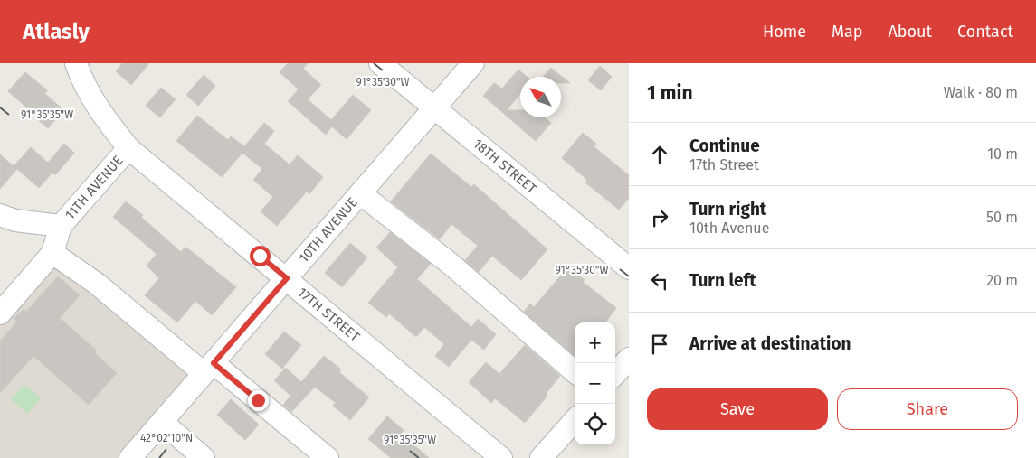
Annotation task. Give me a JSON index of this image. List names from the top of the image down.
{
  "streets": {
    "street": [
      "18TH STREET",
      "11TH AVENUE",
      "10TH AVENUE",
      "17TH STREET"
    ]
  },
  "crossings": [
    ["18TH STREET", "10TH AVENUE"],
    ["11TH AVENUE", "17TH STREET"],
    ["10TH AVENUE", "17TH STREET"]
  ],
  "north": "top left",
  "page": {
    "header": "Atlasly",
    "nav": [
      "Home",
      "Map",
      "About",
      "Contact"
    ],
    "heading": ["1 min", "Walk · 80 m"],
    "list": [
      ["Continue", "17th Street", "10 m"],
      ["Turn right", "10th Avenue", "50 m"],
      ["Turn left", "20 m"],
      "Arrive at destination"
    ],
    "map_buttons": ["+", "−"],
    "buttons": ["Save", "Share"]
  },
  "coordinates": ["91°35'30\"W", "91°35'35\"W", "42°02'10\"N"]
}
